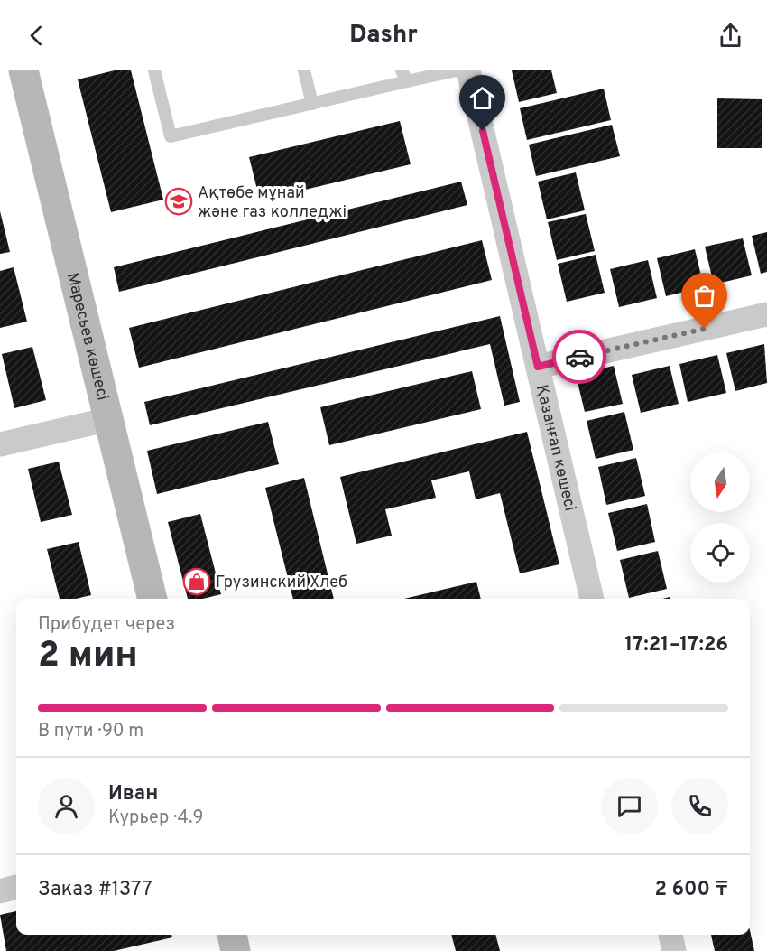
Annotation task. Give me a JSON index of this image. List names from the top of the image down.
{
  "streets": {
    "main road": ["Маресьев көшесі"],
    "street": ["Қазанғап көшесі"]
  },
  "places": {
    "school or university": ["Ақтөбе мұнай және газ колледжі"],
    "shop": ["Грузинский Хлеб"]
  },
  "north": "bottom",
  "page": {
    "header": "Dashr",
    "heading": ["2 мин", "Прибудет через", "17:21–17:26"],
    "panel": [
      "Иван",
      "Курьер · 4.9",
      "Заказ #1377",
      "2 600 ₸"
    ],
    "bar": "В пути · 90 m"
  }
}
